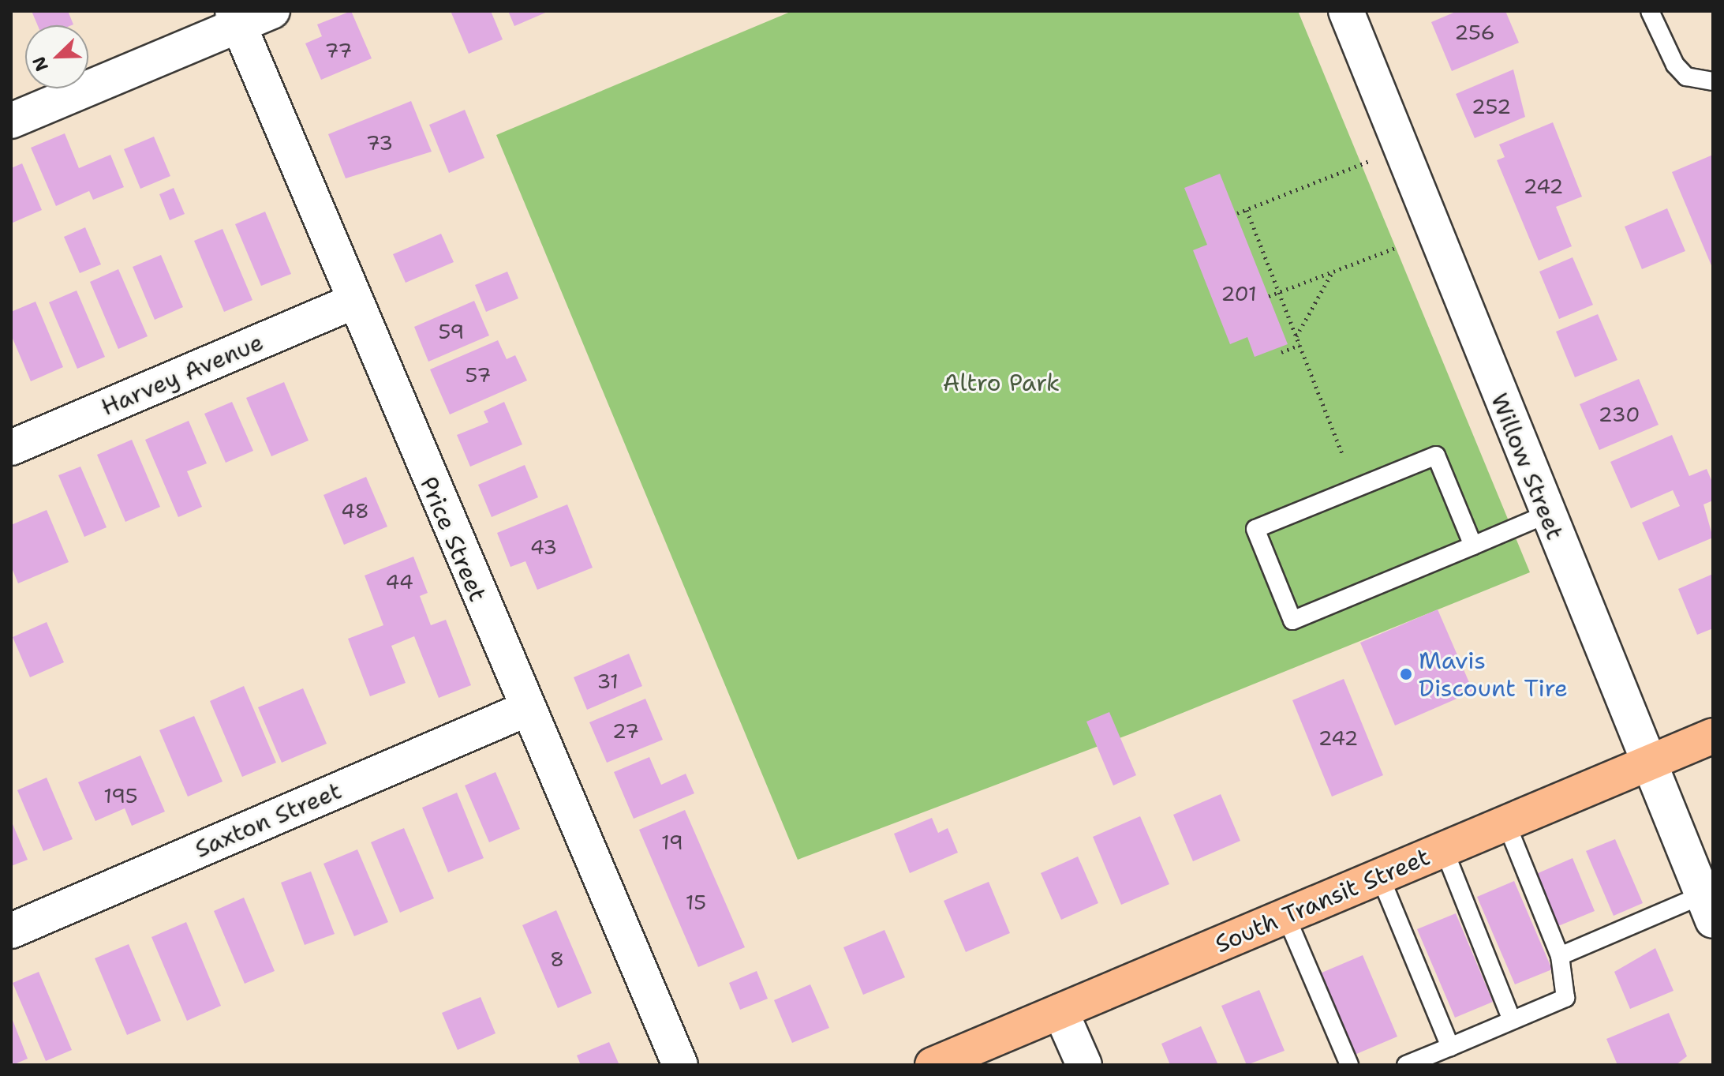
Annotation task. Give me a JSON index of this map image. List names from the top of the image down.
{
  "streets": {
    "highway": ["South Transit Street"],
    "street": [
      "Harvey Avenue",
      "Willow Street",
      "Price Street",
      "Saxton Street"
    ]
  },
  "crossings": [
    ["Harvey Avenue", "Price Street"],
    ["Willow Street", "South Transit Street"],
    ["Price Street", "Saxton Street"]
  ],
  "parks": ["Altro Park"],
  "places": ["Mavis Discount Tire"],
  "house_numbers": [
    "256",
    "77",
    "252",
    "73",
    "242",
    "201",
    "59",
    "57",
    "230",
    "48",
    "43",
    "44",
    "31",
    "27",
    "242",
    "195",
    "19",
    "15",
    "8"
  ],
  "north": "bottom left"
}
